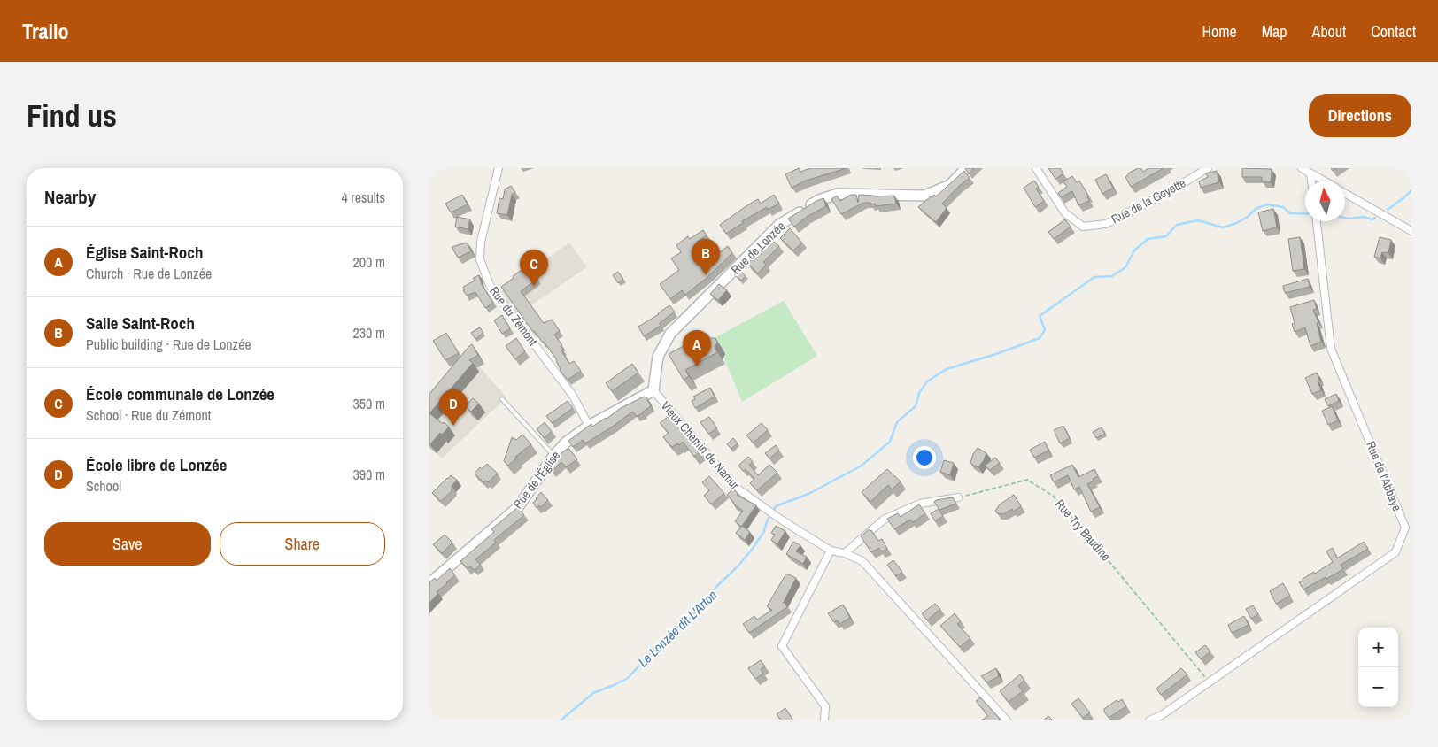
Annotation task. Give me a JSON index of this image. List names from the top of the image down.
{
  "streets": {
    "street": [
      "Rue de la Goyette",
      "Rue de Lonzée",
      "Rue du Zémont",
      "Vieux Chemin de Namur",
      "Rue de l'Abbaye",
      "Rue de l'Église"
    ],
    "path": ["Rue Try Baudine"]
  },
  "crossings": [
    ["Rue de Lonzée", "Vieux Chemin de Namur"],
    ["Rue de Lonzée", "Rue de l'Église"],
    ["Rue du Zémont", "Rue de l'Église"],
    ["Vieux Chemin de Namur", "Rue de l'Église"],
    ["Rue de l'Abbaye", "Rue Try Baudine"]
  ],
  "water": ["Le Lonzée dit L'Arton"],
  "north": "top",
  "page": {
    "header": "Trailo",
    "nav": [
      "Home",
      "Map",
      "About",
      "Contact"
    ],
    "buttons": [
      "Directions",
      ["Save", "Share"]
    ],
    "title": "Find us",
    "heading": ["Nearby", "4 results"],
    "list": [
      {
        "mark": "A",
        "name": "Église Saint-Roch",
        "note": "Church · Rue de Lonzée",
        "value": "200 m"
      },
      {
        "mark": "B",
        "name": "Salle Saint-Roch",
        "note": "Public building · Rue de Lonzée",
        "value": "230 m"
      },
      {
        "mark": "C",
        "name": "École communale de Lonzée",
        "note": "School · Rue du Zémont",
        "value": "350 m"
      },
      {
        "mark": "D",
        "name": "École libre de Lonzée",
        "note": "School",
        "value": "390 m"
      }
    ],
    "pins": [
      "B",
      "C",
      "A",
      "D"
    ],
    "map_buttons": ["+", "−"]
  }
}
